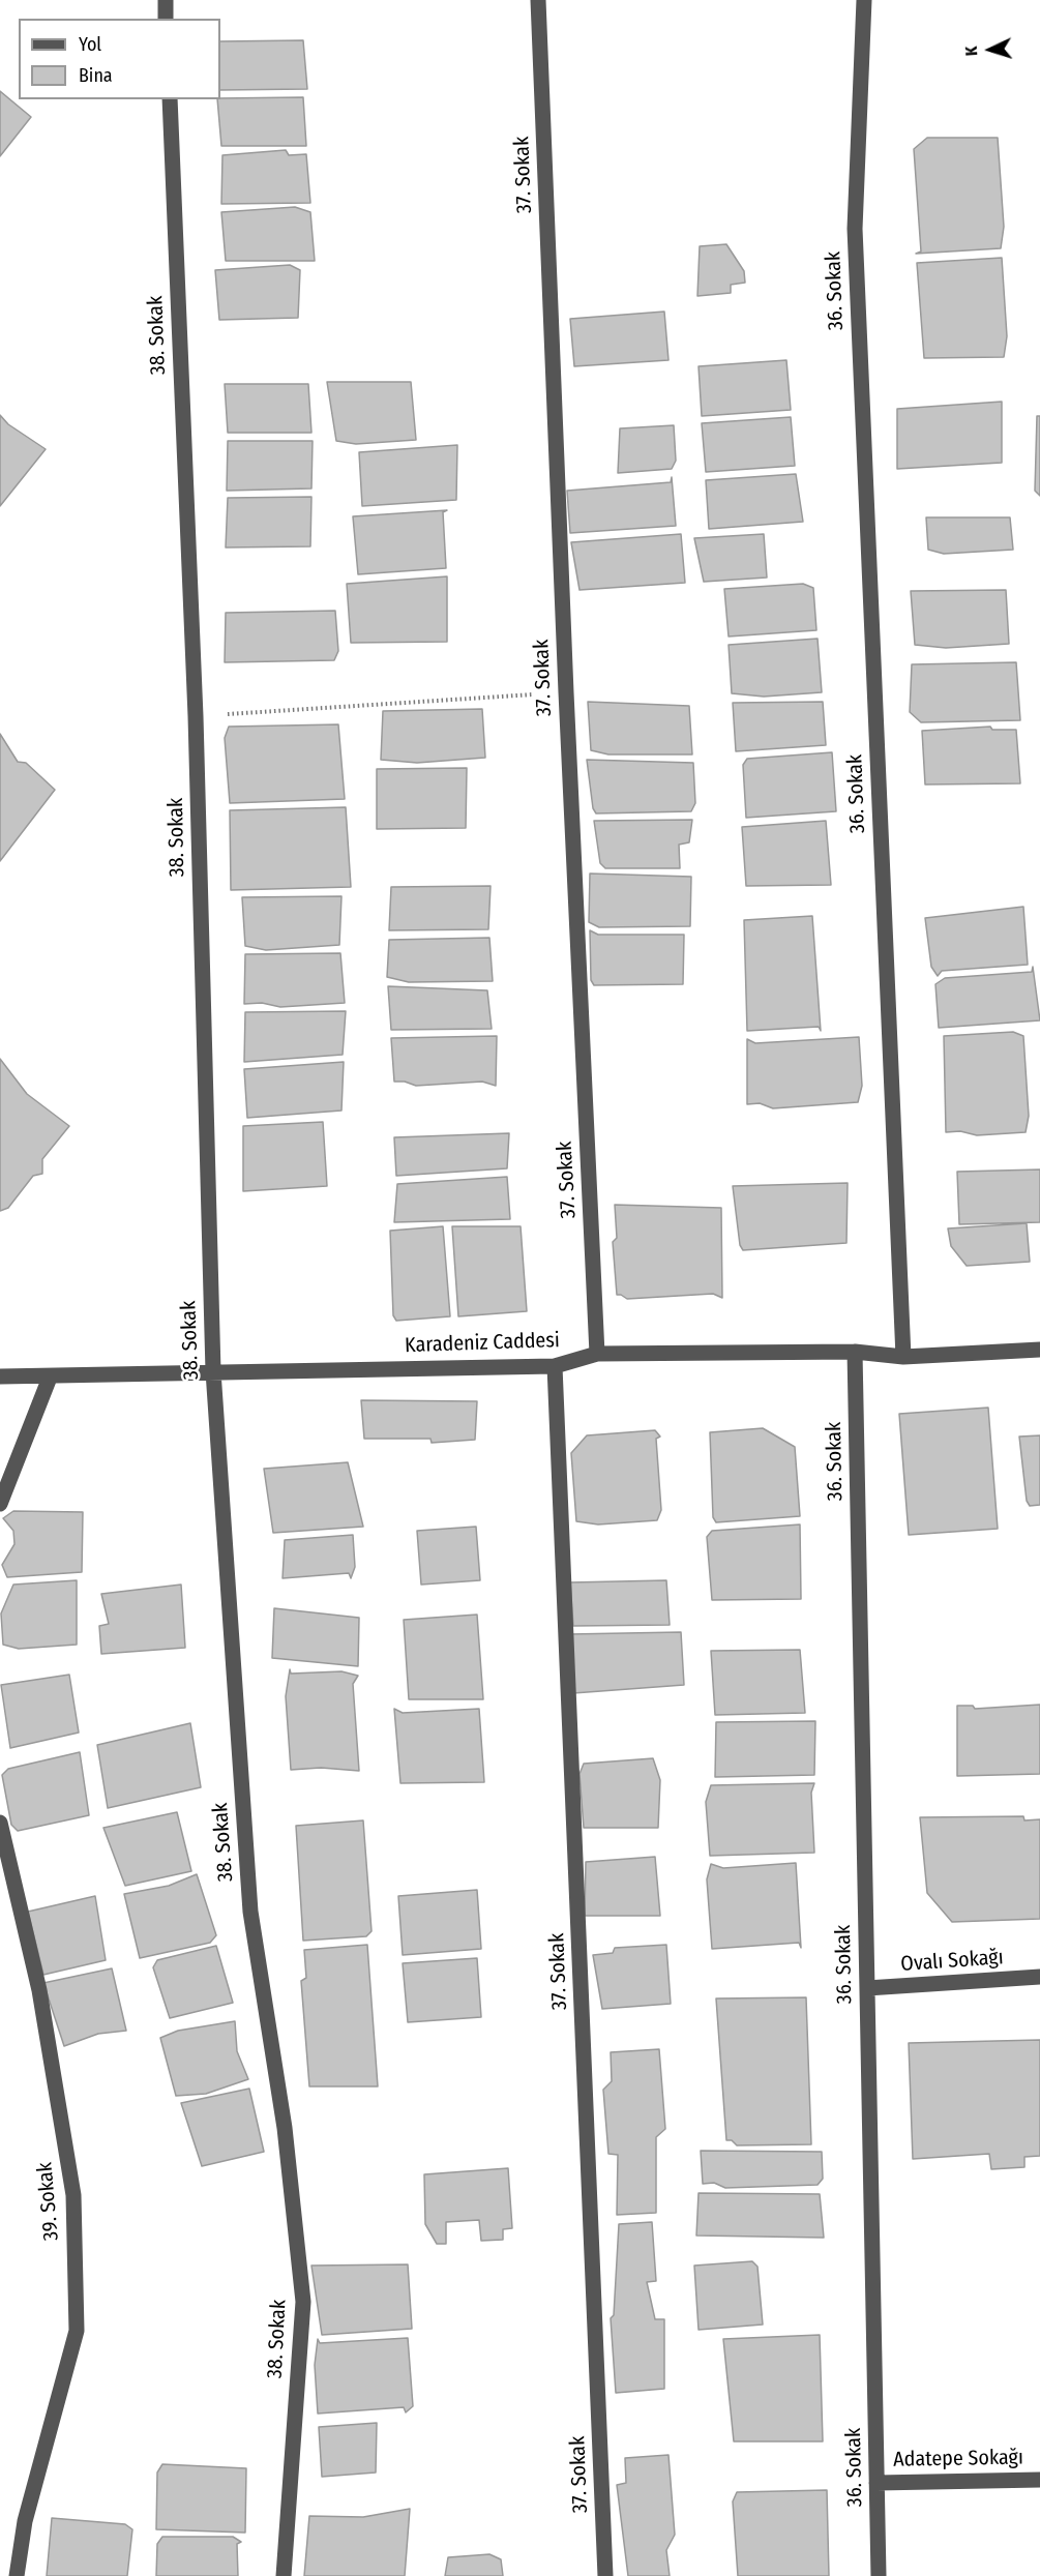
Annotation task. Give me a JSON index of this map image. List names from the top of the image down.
{
  "streets": {
    "street": [
      "37. Sokak",
      "36. Sokak",
      "38. Sokak",
      "Karadeniz Caddesi",
      "Ovalı Sokağı",
      "39. Sokak",
      "Adatepe Sokağı"
    ]
  },
  "crossings": [
    ["37. Sokak", "Karadeniz Caddesi"],
    ["36. Sokak", "Karadeniz Caddesi"],
    ["36. Sokak", "Ovalı Sokağı"],
    ["36. Sokak", "Adatepe Sokağı"],
    ["38. Sokak", "Karadeniz Caddesi"]
  ],
  "legend": ["Yol", "Bina"],
  "north": "left"
}
